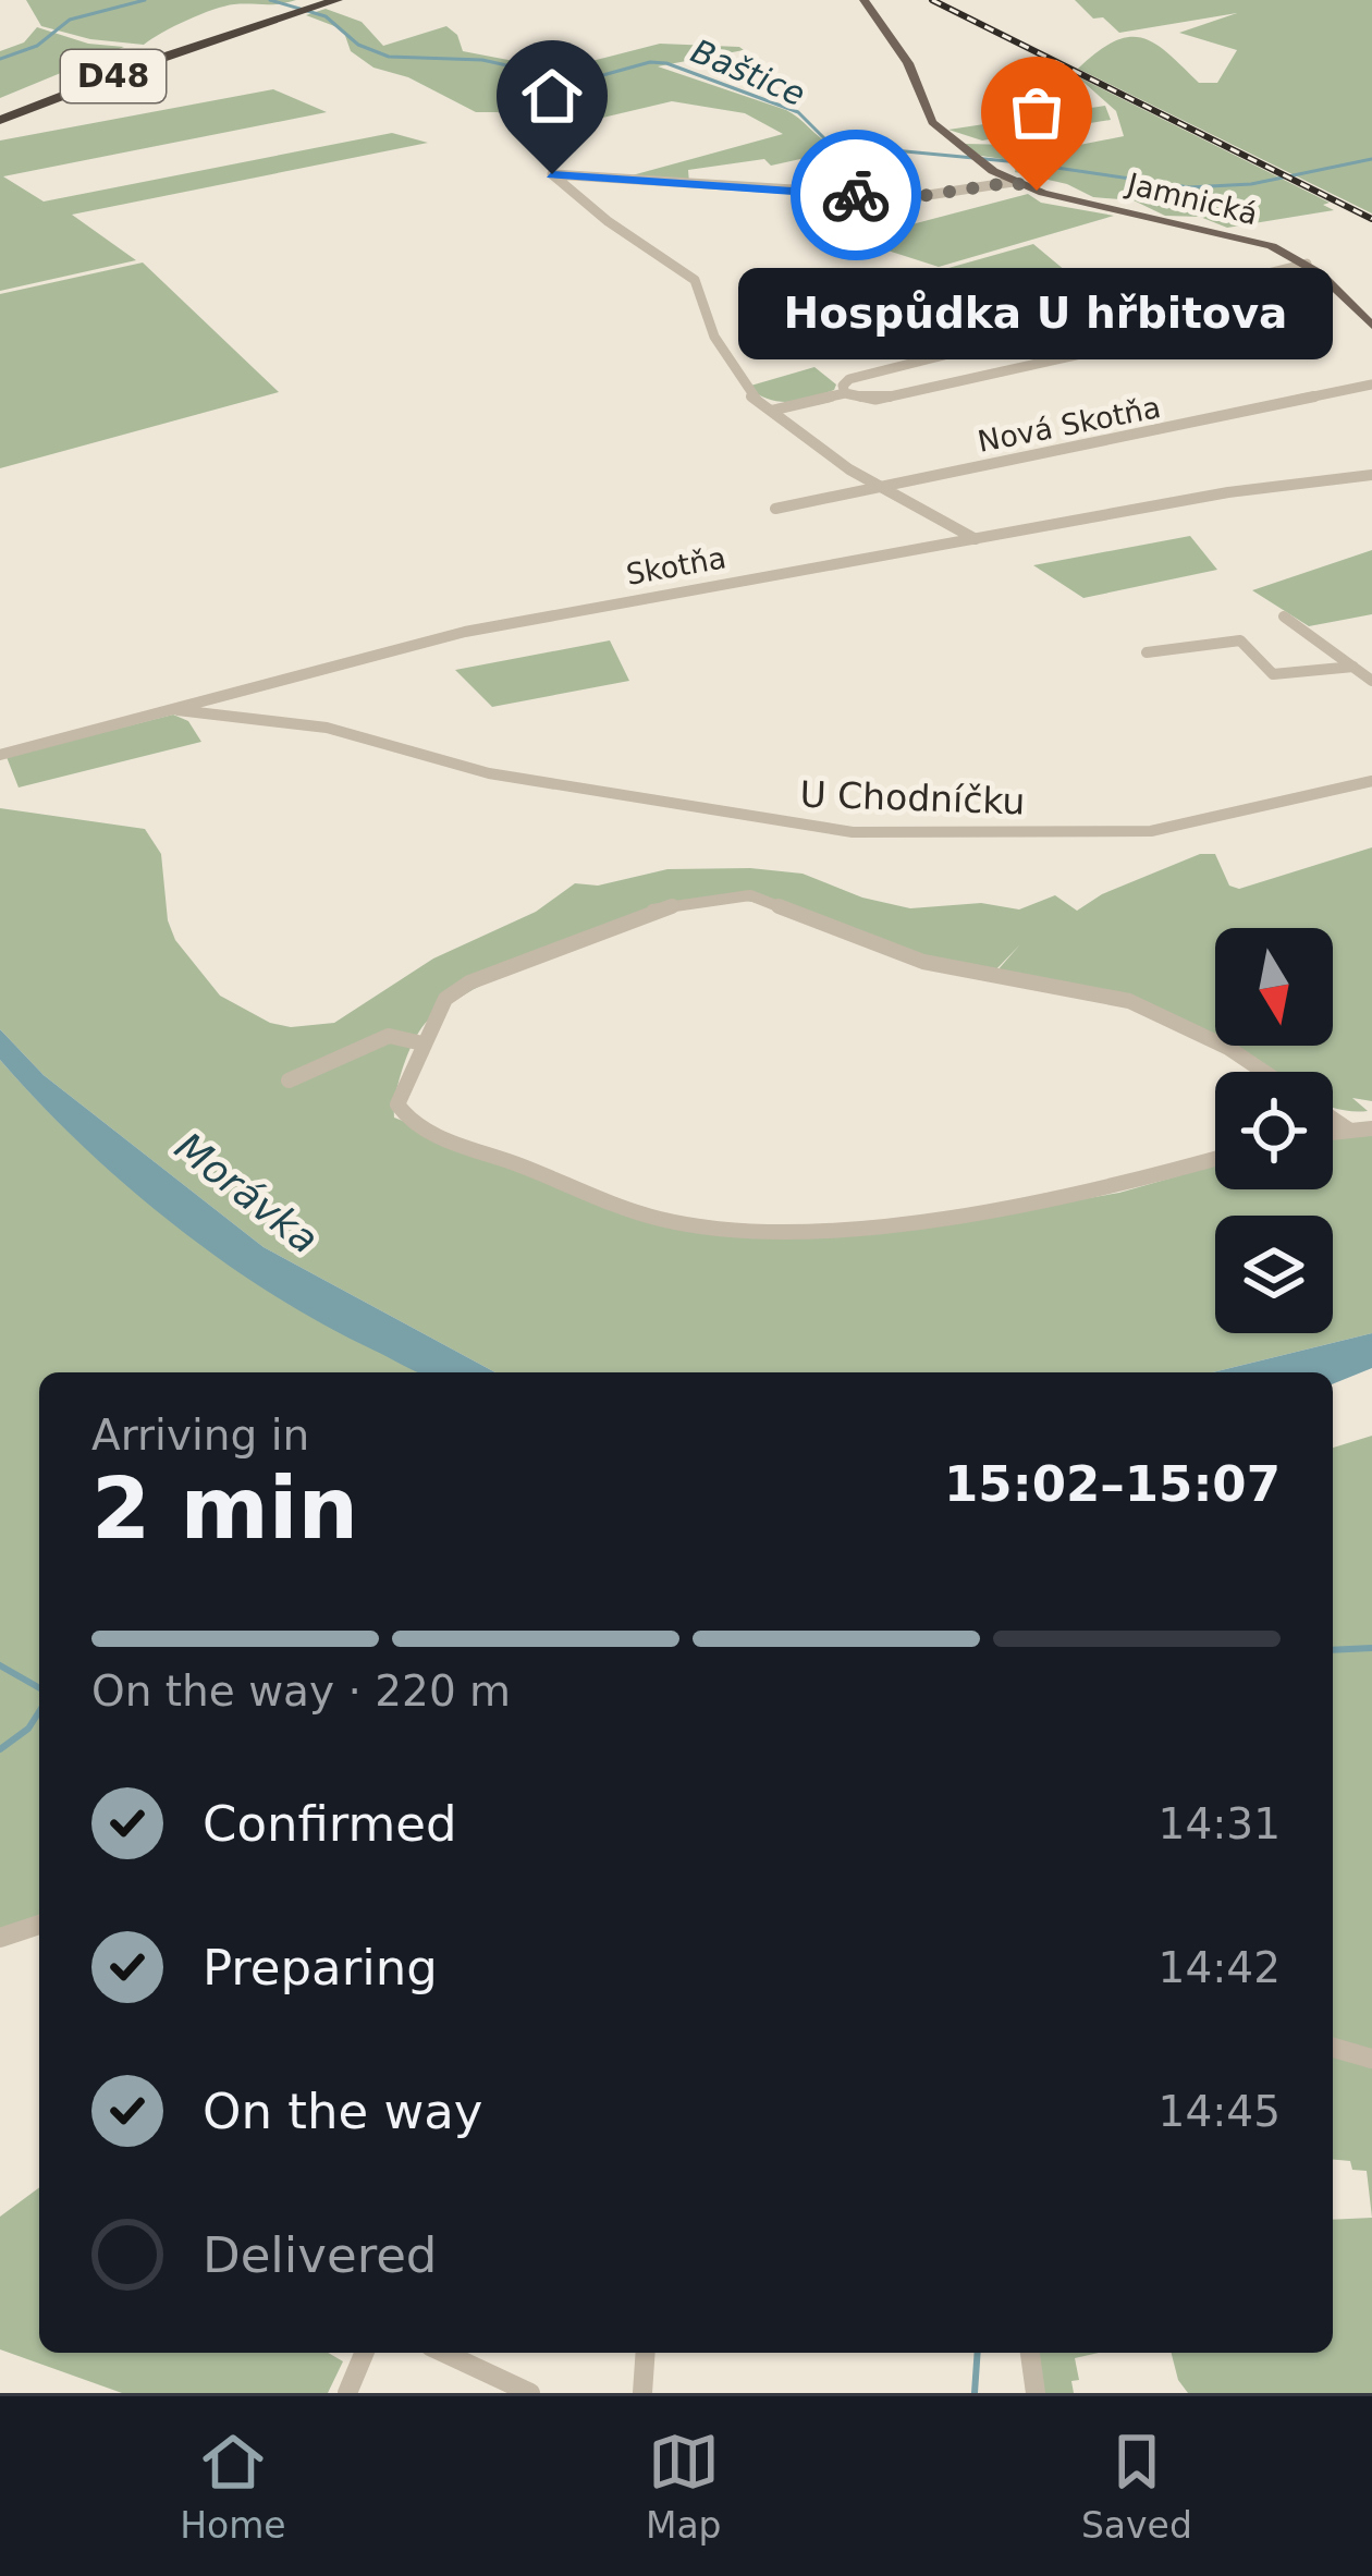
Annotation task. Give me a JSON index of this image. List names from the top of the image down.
{
  "streets": {
    "highway": ["D48"],
    "main road": ["Jamnická"],
    "street": ["Nová Skotňa", "Skotňa", "U Chodníčku"]
  },
  "crossings": [
    ["Skotňa", "U Chodníčku"]
  ],
  "water": ["Baštice", "Morávka"],
  "places": ["Hospůdka U hřbitova"],
  "north": "bottom",
  "page": {
    "bubble": "Hospůdka U hřbitova",
    "heading": ["2 min", "Arriving in", "15:02–15:07"],
    "bar": "On the way · 220 m",
    "list": [
      ["Confirmed", "14:31"],
      ["Preparing", "14:42"],
      ["On the way", "14:45"],
      "Delivered"
    ],
    "tabs": ["Home", "Map", "Saved"]
  }
}
